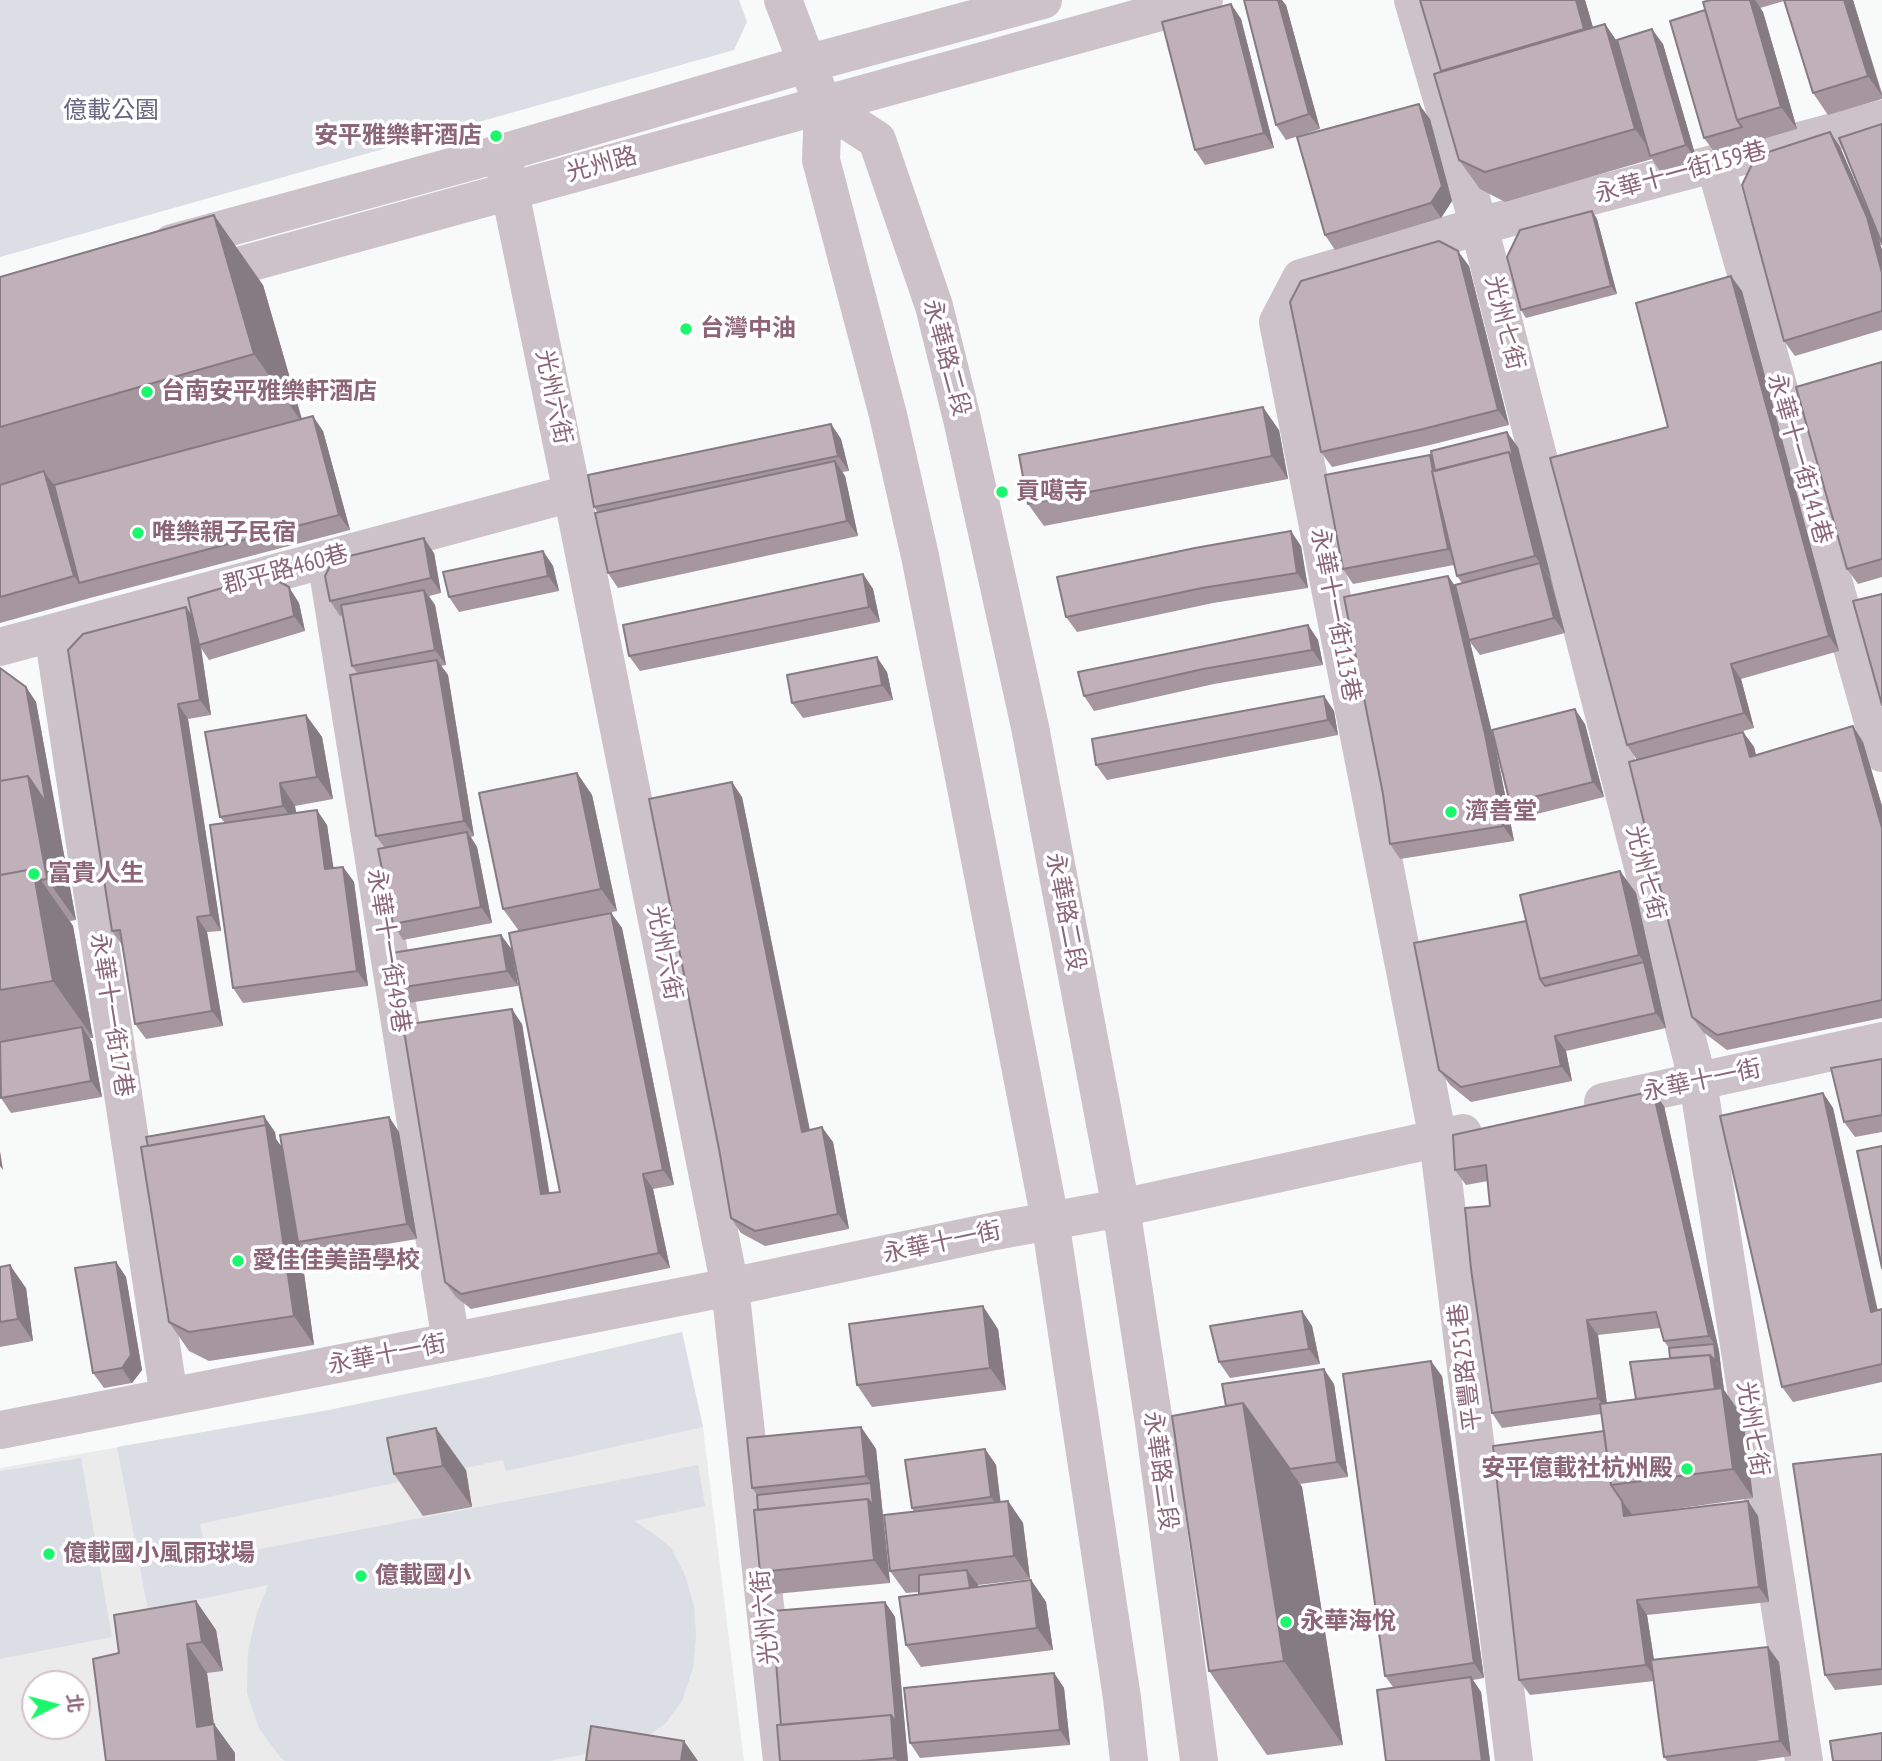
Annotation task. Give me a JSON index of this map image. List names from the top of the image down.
{
  "streets": {
    "street": [
      "光州路",
      "永華十一街159巷",
      "光州七街",
      "永華路二段",
      "光州六街",
      "永華十一街141巷",
      "郡平路460巷",
      "永華十一街113巷",
      "永華十一街49巷",
      "永華十一街17巷",
      "永華十一街",
      "平豐路251巷"
    ]
  },
  "crossings": [
    ["光州路", "永華路二段"],
    ["光州路", "光州六街"],
    ["永華十一街159巷", "光州七街"],
    ["永華十一街159巷", "永華十一街141巷"],
    ["永華十一街159巷", "永華十一街113巷"],
    ["光州七街", "永華十一街113巷"],
    ["光州七街", "永華十一街"],
    ["永華路二段", "永華十一街"],
    ["光州六街", "郡平路460巷"],
    ["光州六街", "永華十一街"],
    ["郡平路460巷", "永華十一街49巷"],
    ["郡平路460巷", "永華十一街17巷"],
    ["永華十一街113巷", "永華十一街"],
    ["永華十一街113巷", "平豐路251巷"],
    ["永華十一街49巷", "永華十一街"],
    ["永華十一街17巷", "永華十一街"],
    ["永華十一街", "平豐路251巷"]
  ],
  "parks": ["億載公園"],
  "places": [
    "安平雅樂軒酒店",
    "台灣中油",
    "台南安平雅樂軒酒店",
    "貢噶寺",
    "唯樂親子民宿",
    "濟善堂",
    "富貴人生",
    "愛佳佳美語學校",
    "安平億載社杭州殿",
    "億載國小風雨球場",
    "億載國小",
    "永華海悅"
  ],
  "north": "right"
}
